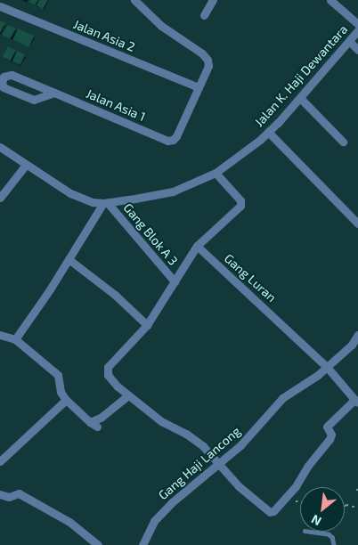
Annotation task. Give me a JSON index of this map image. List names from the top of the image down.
{
  "streets": {
    "street": [
      "Jalan Asia 2",
      "Jalan K. Haji Dewantara",
      "Jalan Asia 1",
      "Gang Blok A 3",
      "Gang Luran",
      "Gang Haji Lancong"
    ]
  },
  "crossings": [
    ["Jalan Asia 2", "Jalan Asia 1"],
    ["Jalan K. Haji Dewantara", "Gang Blok A 3"],
    ["Gang Luran", "Gang Haji Lancong"]
  ],
  "north": "bottom left"
}
